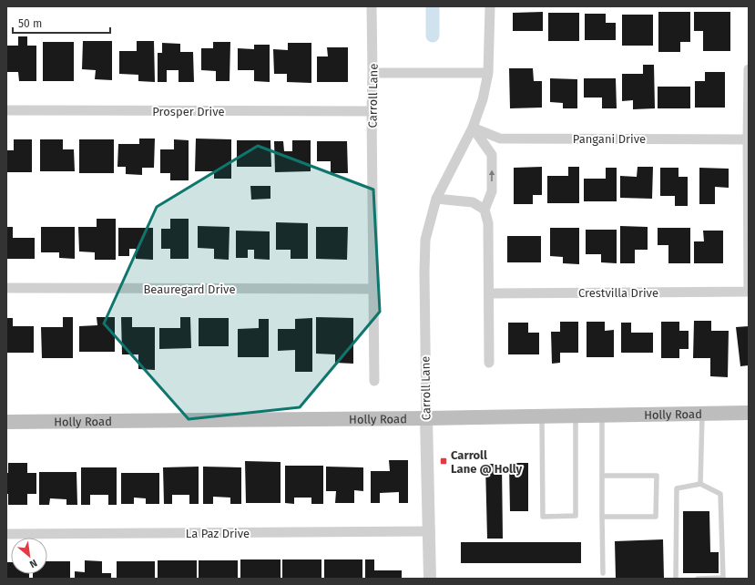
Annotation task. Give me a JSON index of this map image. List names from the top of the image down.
{
  "streets": {
    "main road": ["Holly Road"],
    "street": [
      "Carroll Lane",
      "Prosper Drive",
      "Pangani Drive",
      "Beauregard Drive",
      "Crestvilla Drive",
      "La Paz Drive"
    ]
  },
  "crossings": [
    ["Carroll Lane", "Prosper Drive"],
    ["Carroll Lane", "Pangani Drive"],
    ["Carroll Lane", "Beauregard Drive"],
    ["Carroll Lane", "Holly Road"],
    ["Carroll Lane", "La Paz Drive"]
  ],
  "places": {
    "transit": ["Carroll Lane @ Holly"]
  },
  "scale_bar": "50 m",
  "north": "bottom right"
}
